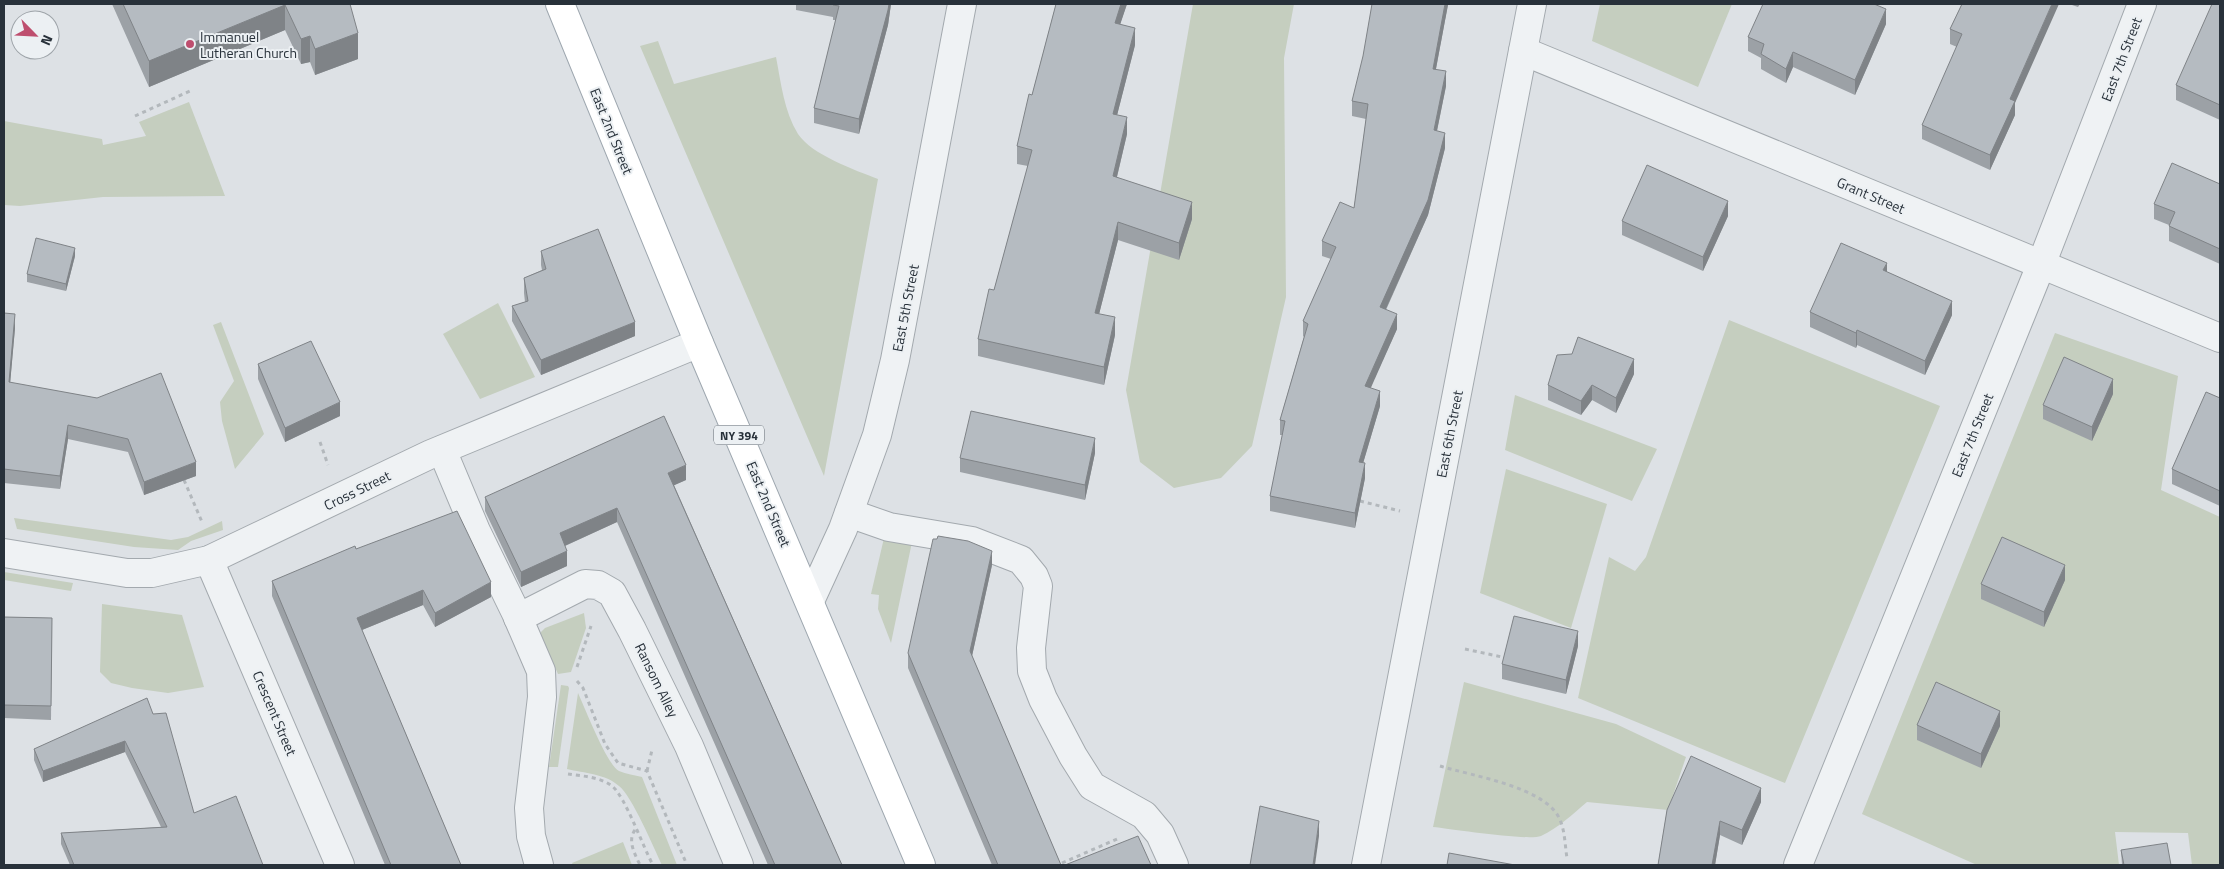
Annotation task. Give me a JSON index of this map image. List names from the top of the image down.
{
  "streets": {
    "main road": ["East 2nd Street", "NY 394"],
    "street": [
      "East 7th Street",
      "Grant Street",
      "East 5th Street",
      "East 6th Street",
      "Cross Street",
      "Ransom Alley",
      "Crescent Street"
    ]
  },
  "crossings": [
    ["East 7th Street", "Grant Street"],
    ["East 2nd Street", "East 5th Street"],
    ["East 2nd Street", "Cross Street"],
    ["Grant Street", "East 6th Street"],
    ["Cross Street", "Crescent Street"]
  ],
  "places": ["Immanuel Lutheran Church"],
  "north": "bottom right"
}
